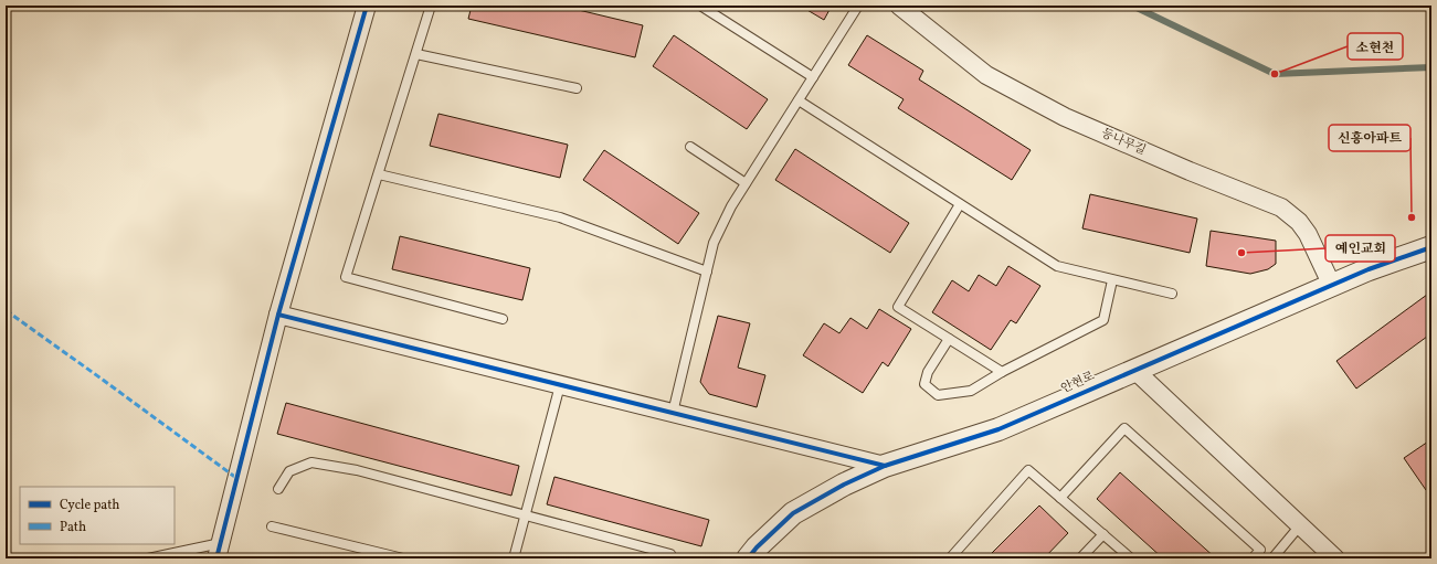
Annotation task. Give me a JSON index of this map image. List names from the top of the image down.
{
  "streets": {
    "street": ["등나무길", "안현로"]
  },
  "crossings": [
    ["등나무길", "안현로"]
  ],
  "places": ["소현천", "신흥아파트", "예인교회"],
  "legend": ["Cycle path", "Path"]
}
